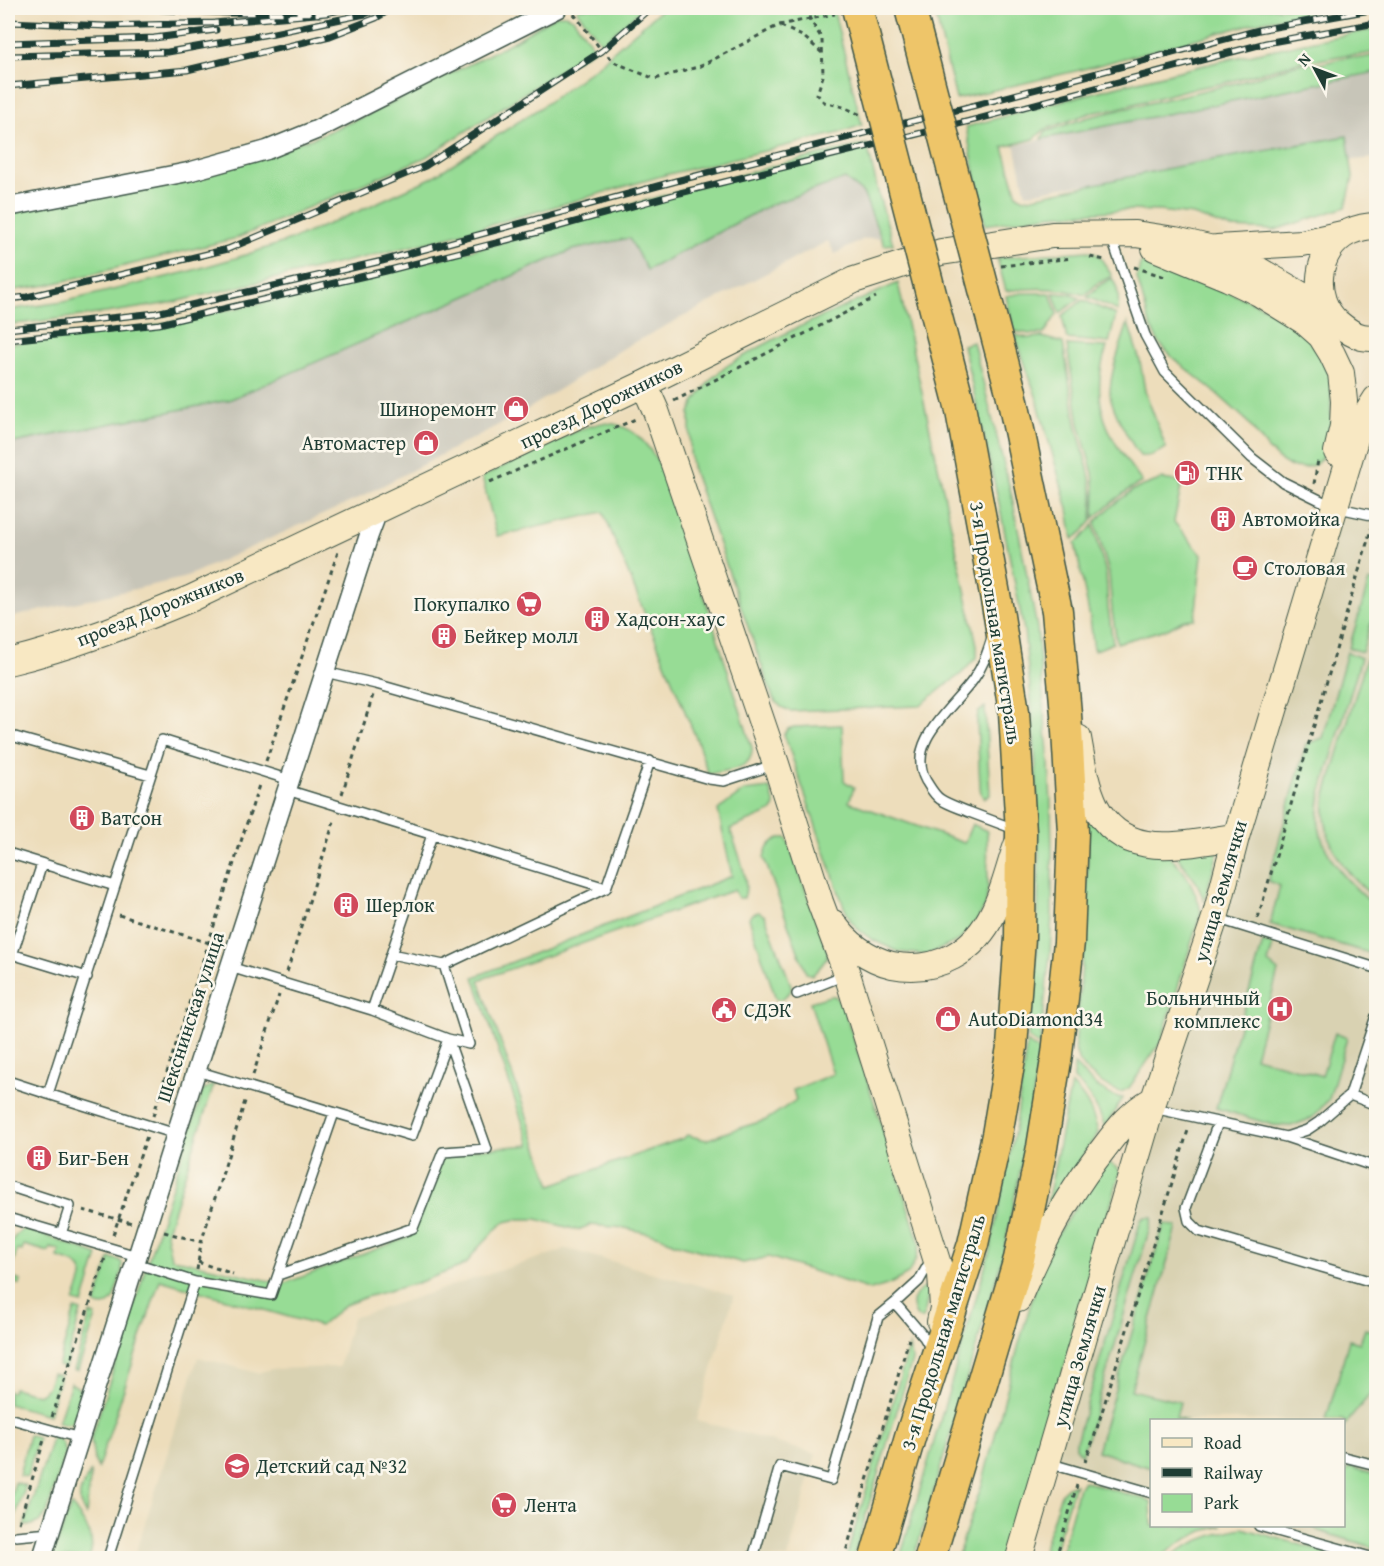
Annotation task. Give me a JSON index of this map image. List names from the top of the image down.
{
  "streets": {
    "highway": ["3-я Продольная магистраль"],
    "main road": ["проезд Дорожников", "улица Землячки"],
    "street": ["Шекснинская улица"]
  },
  "crossings": [
    ["проезд Дорожников", "Шекснинская улица"]
  ],
  "places": {
    "shop": ["Шиноремонт", "Автомастер", "AutoDiamond34"],
    "fuel station": ["ТНК"],
    "building": [
      "Автомойка",
      "Хадсон-хаус",
      "Бейкер молл",
      "Ватсон",
      "Шерлок",
      "Биг-Бен"
    ],
    "cafe": ["Столовая"],
    "supermarket": ["Покупалко", "Лента"],
    "hospital": ["Больничный комплекс"],
    "public building": ["СДЭК"],
    "school or university": ["Детский сад №32"]
  },
  "legend": ["Road", "Railway", "Park"],
  "north": "top left"
}
